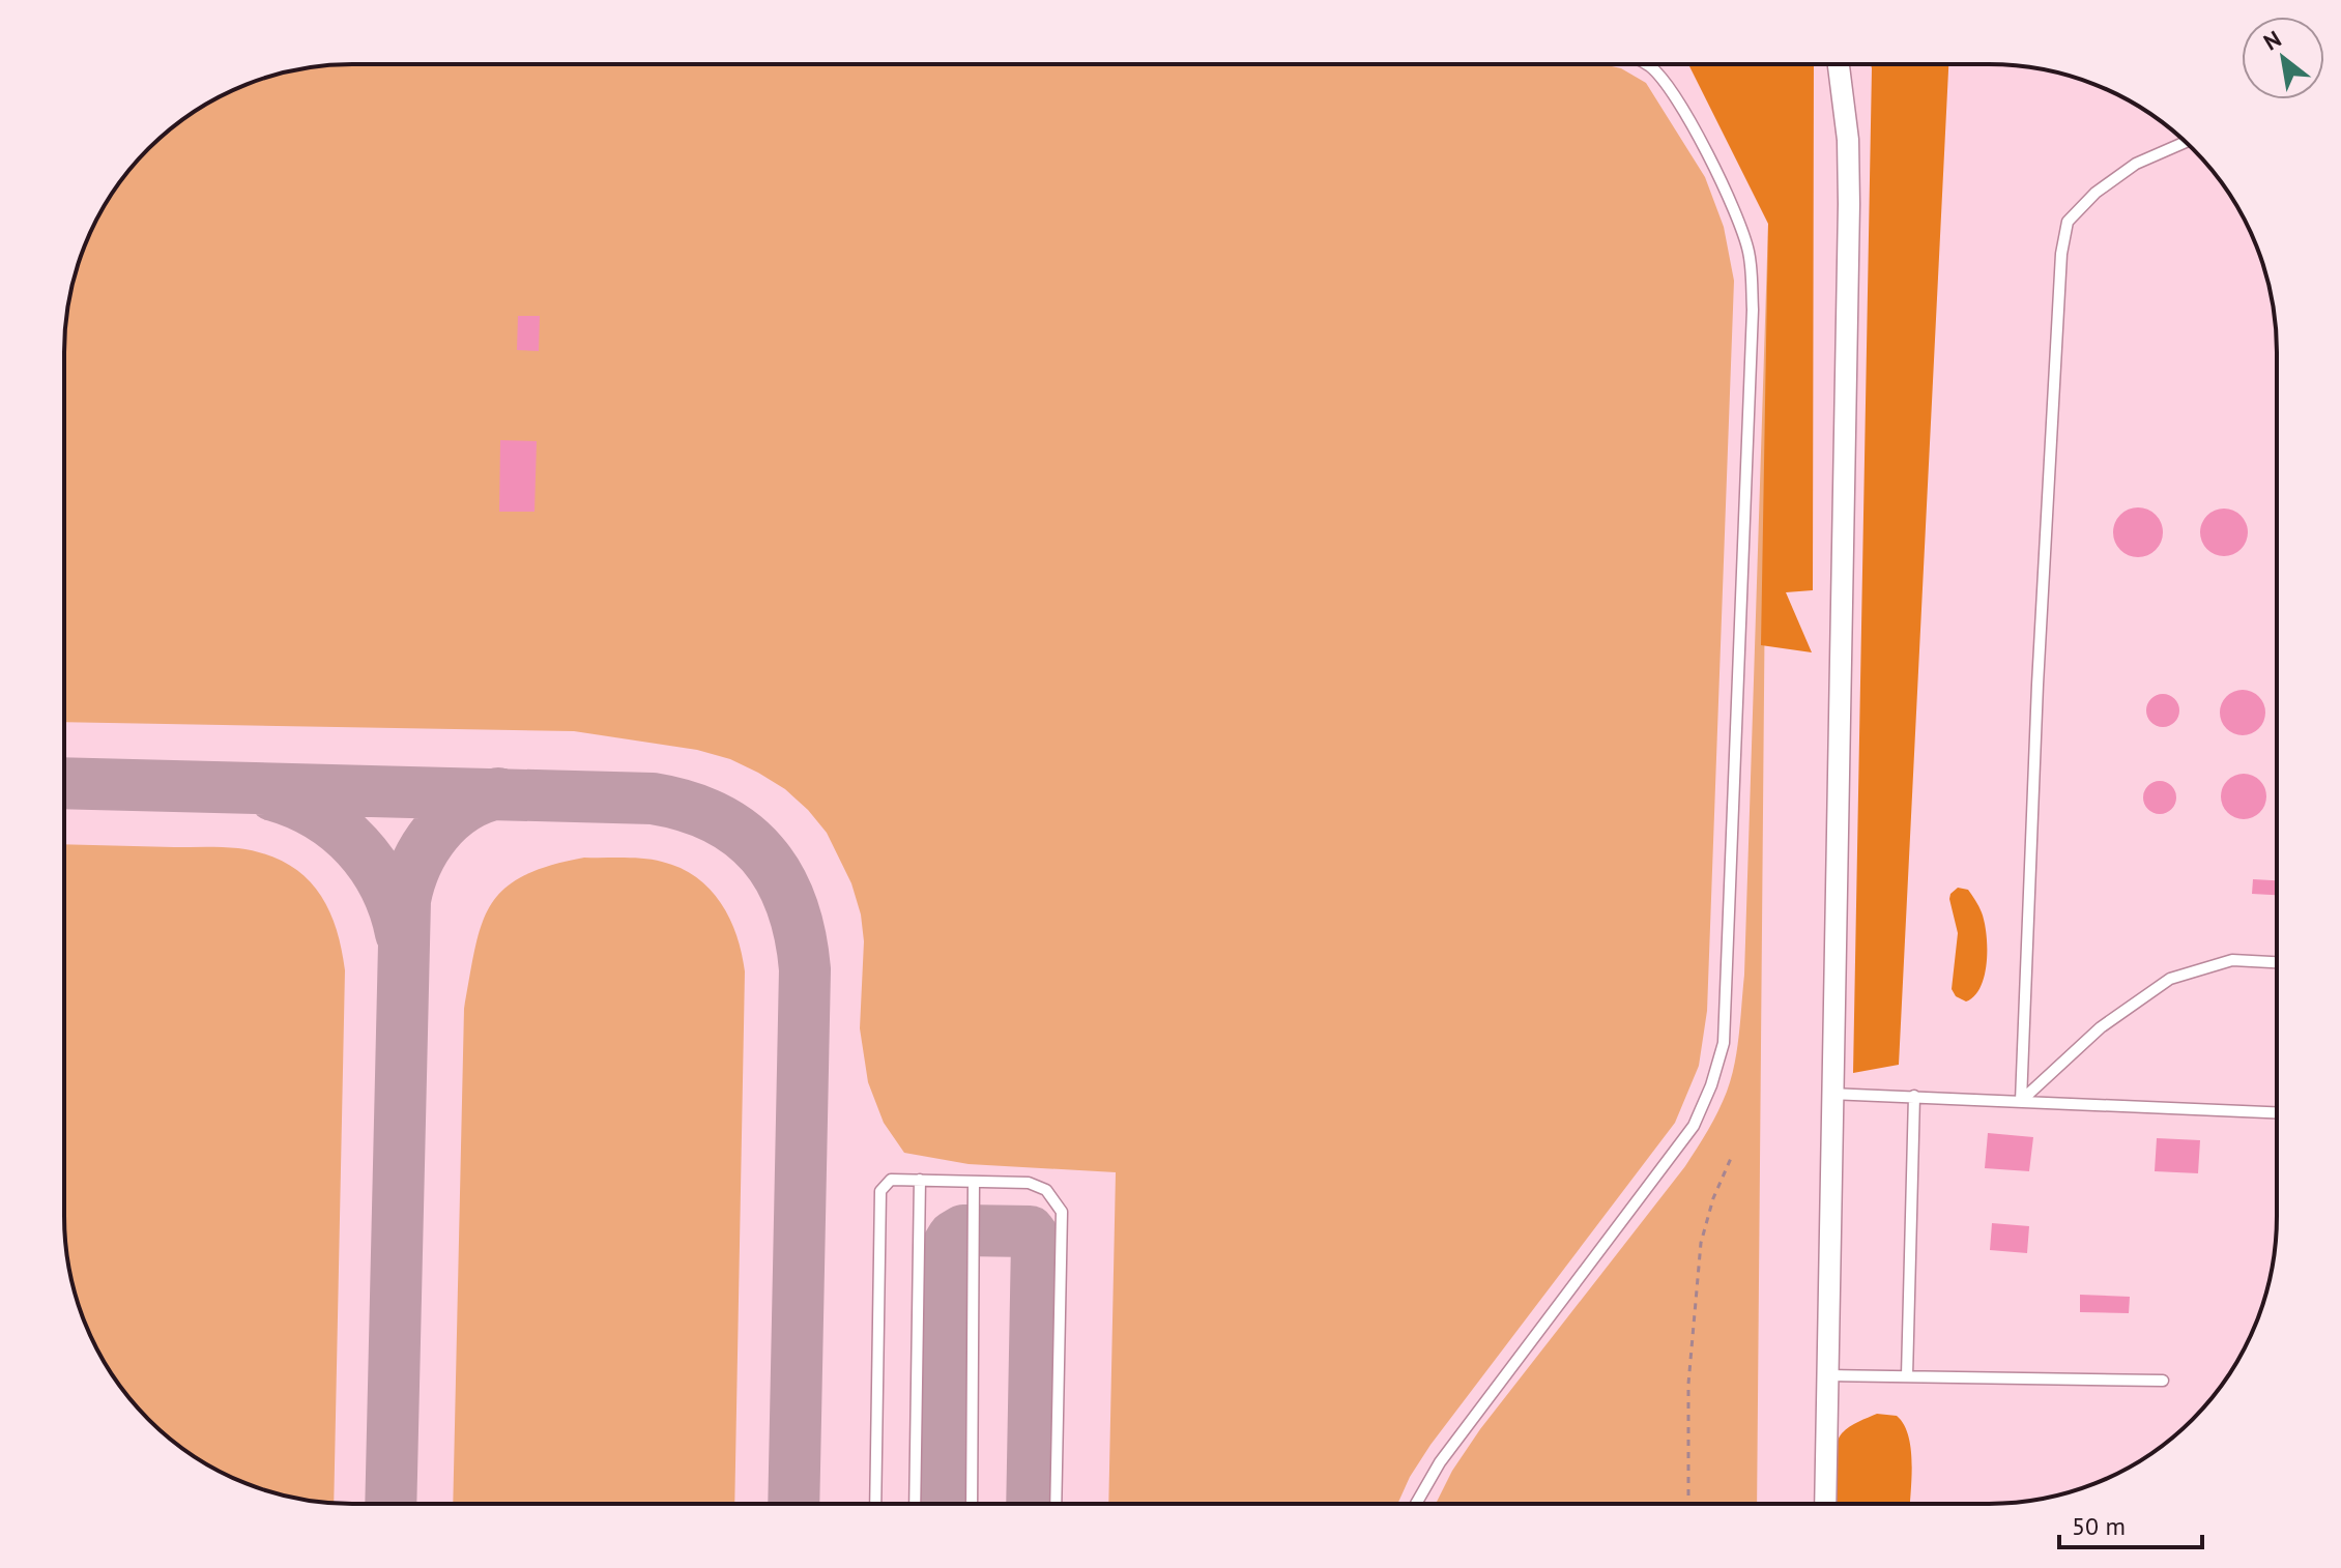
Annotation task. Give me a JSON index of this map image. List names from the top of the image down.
{
  "scale_bar": "50 m",
  "north": "top left"
}
